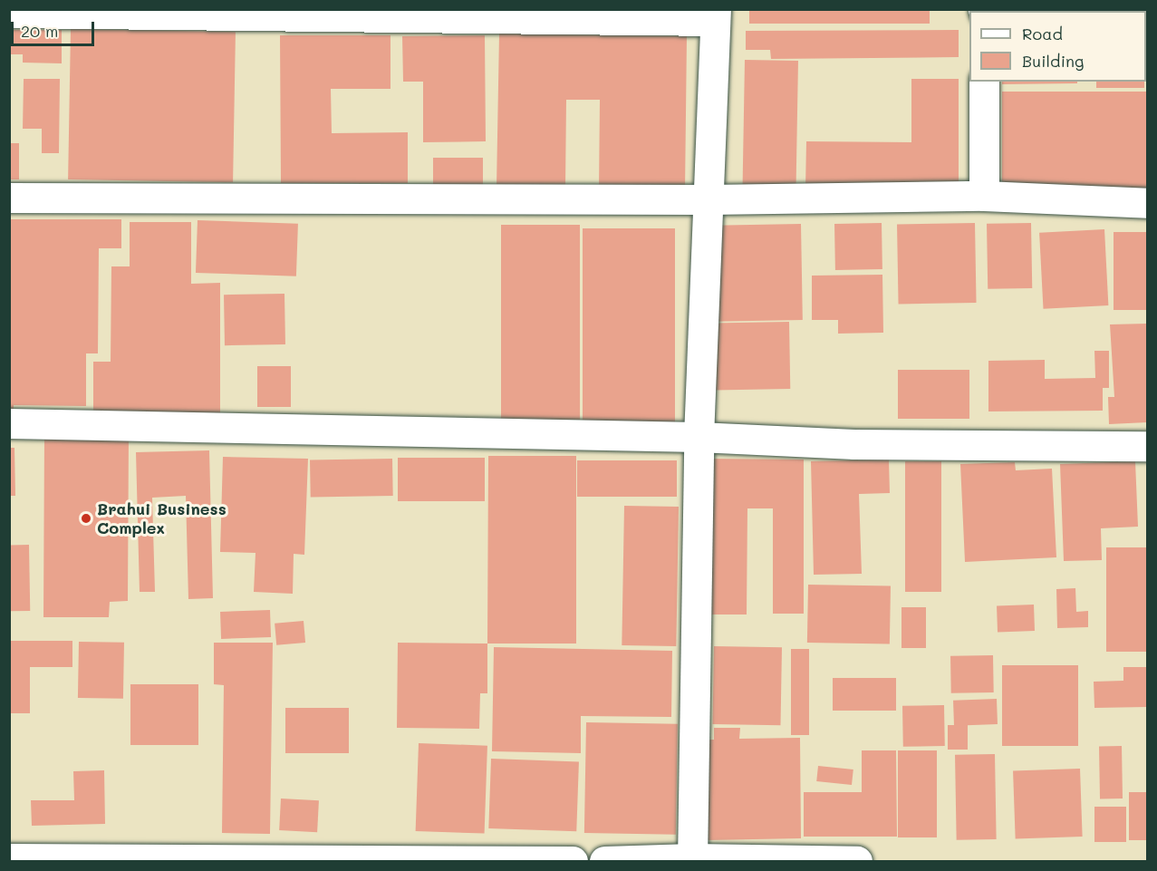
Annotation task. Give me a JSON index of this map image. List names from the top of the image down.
{
  "places": ["Brahui Business Complex"],
  "legend": ["Road", "Building"],
  "scale_bar": "20 m"
}
